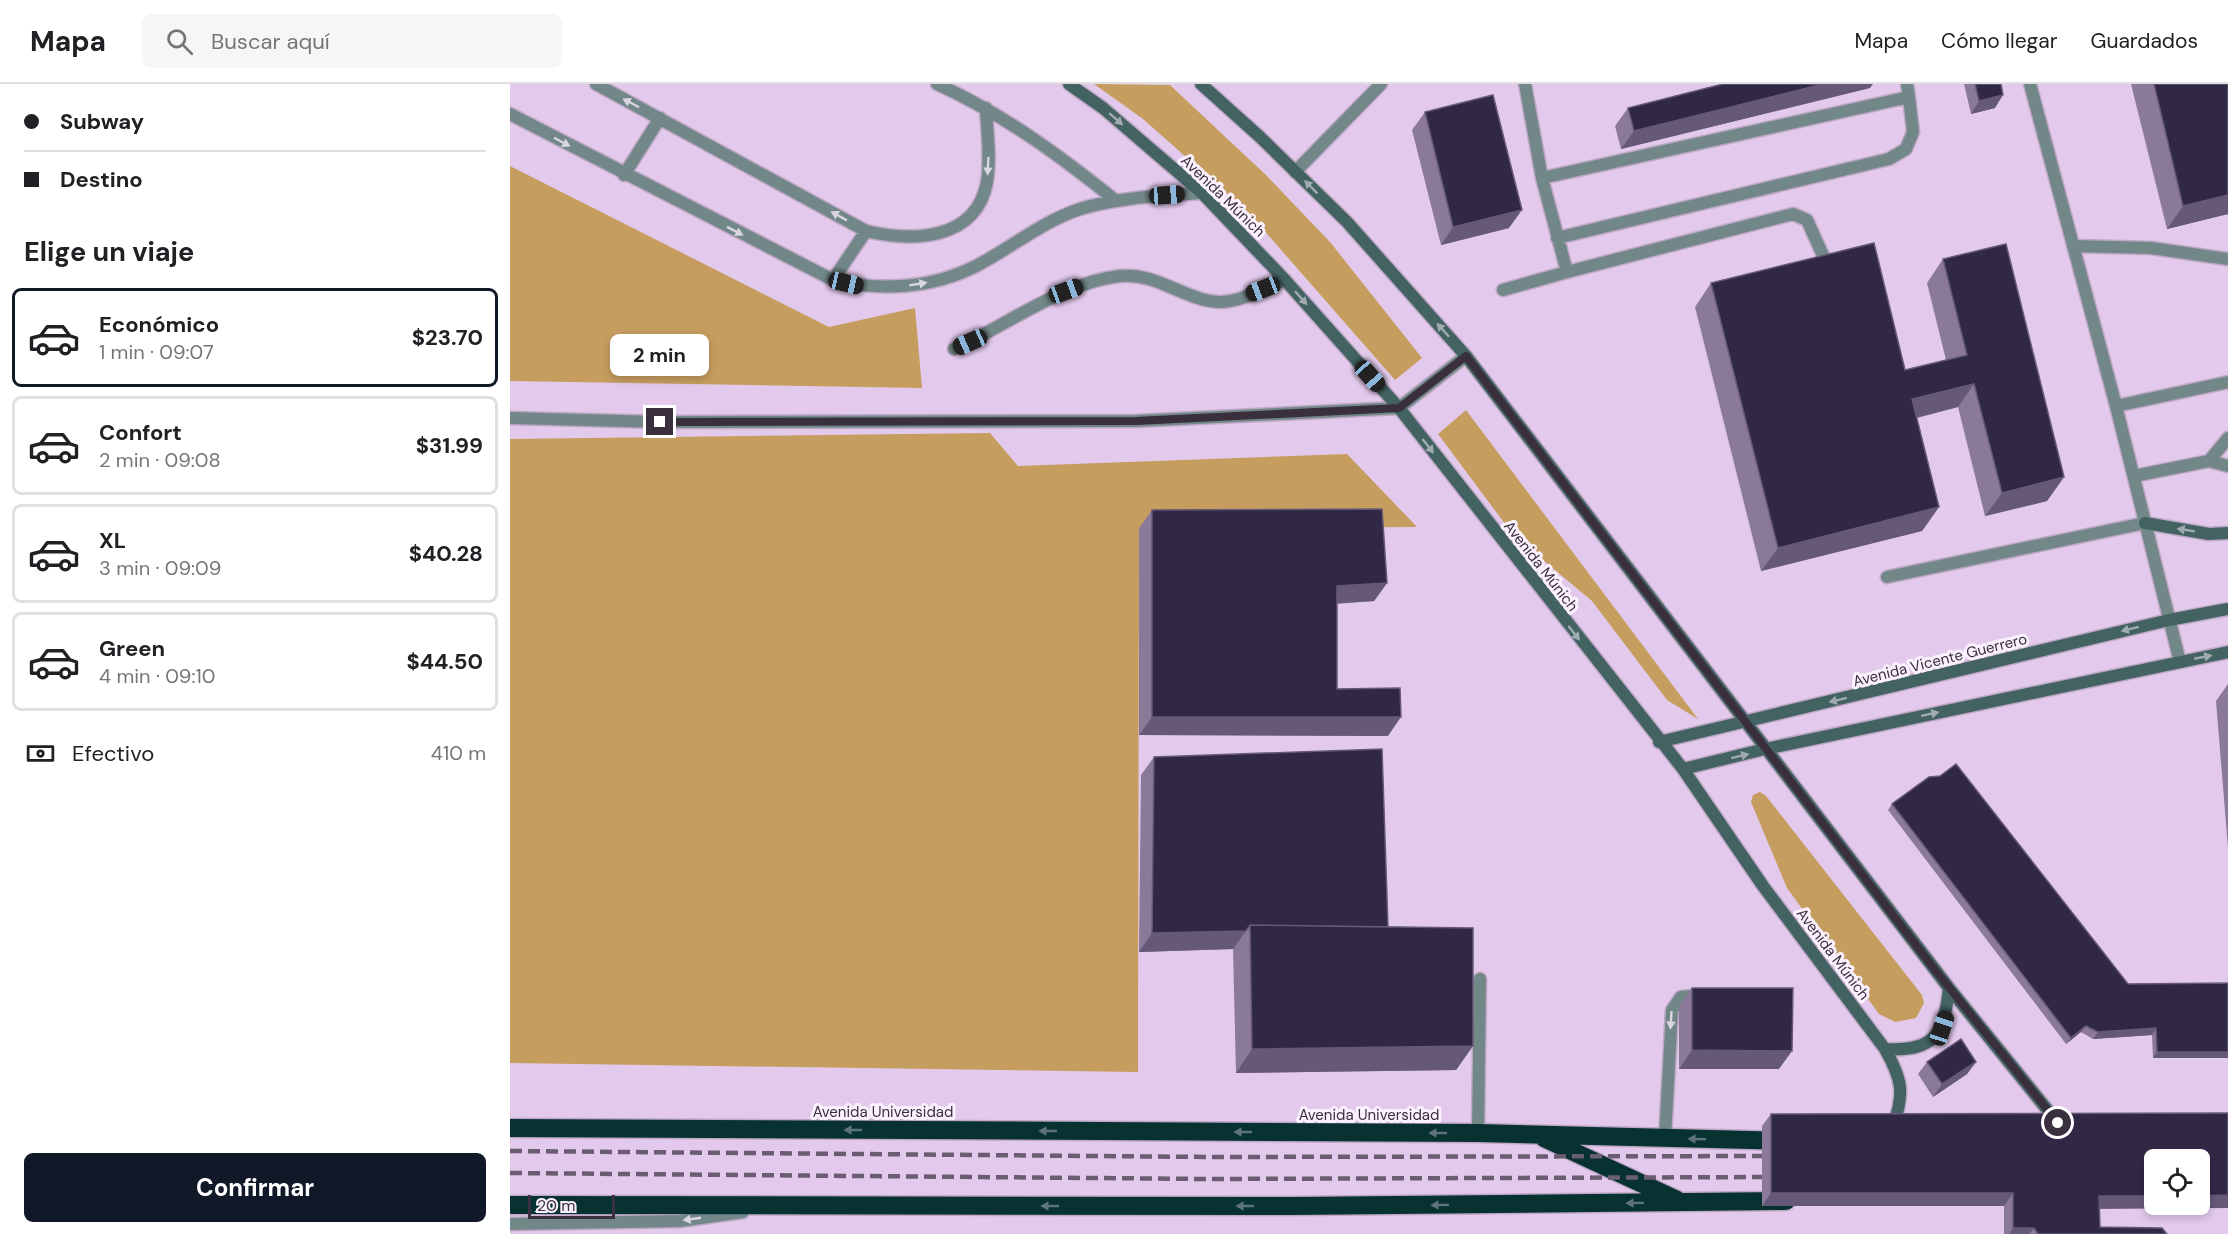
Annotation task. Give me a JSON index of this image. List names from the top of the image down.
{
  "streets": {
    "highway": ["Avenida Universidad"],
    "main road": ["Avenida Múnich", "Avenida Vicente Guerrero"]
  },
  "crossings": [
    ["Avenida Múnich", "Avenida Vicente Guerrero"]
  ],
  "scale_bar": "20 m",
  "page": {
    "header": "Mapa",
    "search": "Buscar aquí",
    "nav": ["Mapa", "Cómo llegar", "Guardados"],
    "banner": ["Subway", "Destino"],
    "heading": "Elige un viaje",
    "list": [
      {
        "name": "Económico",
        "note": "1 min · 09:07",
        "value": "$23.70"
      },
      {
        "name": "Confort",
        "note": "2 min · 09:08",
        "value": "$31.99"
      },
      {
        "name": "XL",
        "note": "3 min · 09:09",
        "value": "$40.28"
      },
      {
        "name": "Green",
        "note": "4 min · 09:10",
        "value": "$44.50"
      }
    ],
    "bubble": "2 min",
    "pay": ["Efectivo", "410 m"],
    "buttons": "Confirmar",
    "scale": "20 m"
  }
}
